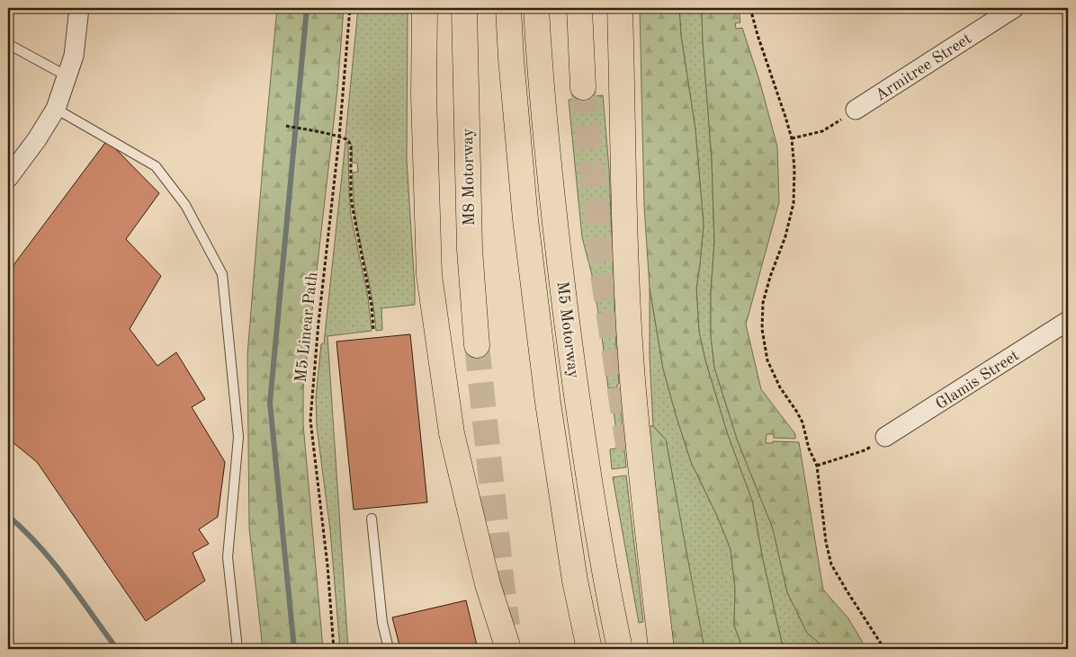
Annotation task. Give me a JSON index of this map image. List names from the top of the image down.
{
  "streets": {
    "highway": ["M8 Motorway", "M5 Motorway"],
    "street": ["Armitree Street", "Glamis Street"],
    "path": ["M5 Linear Path"]
  }
}
